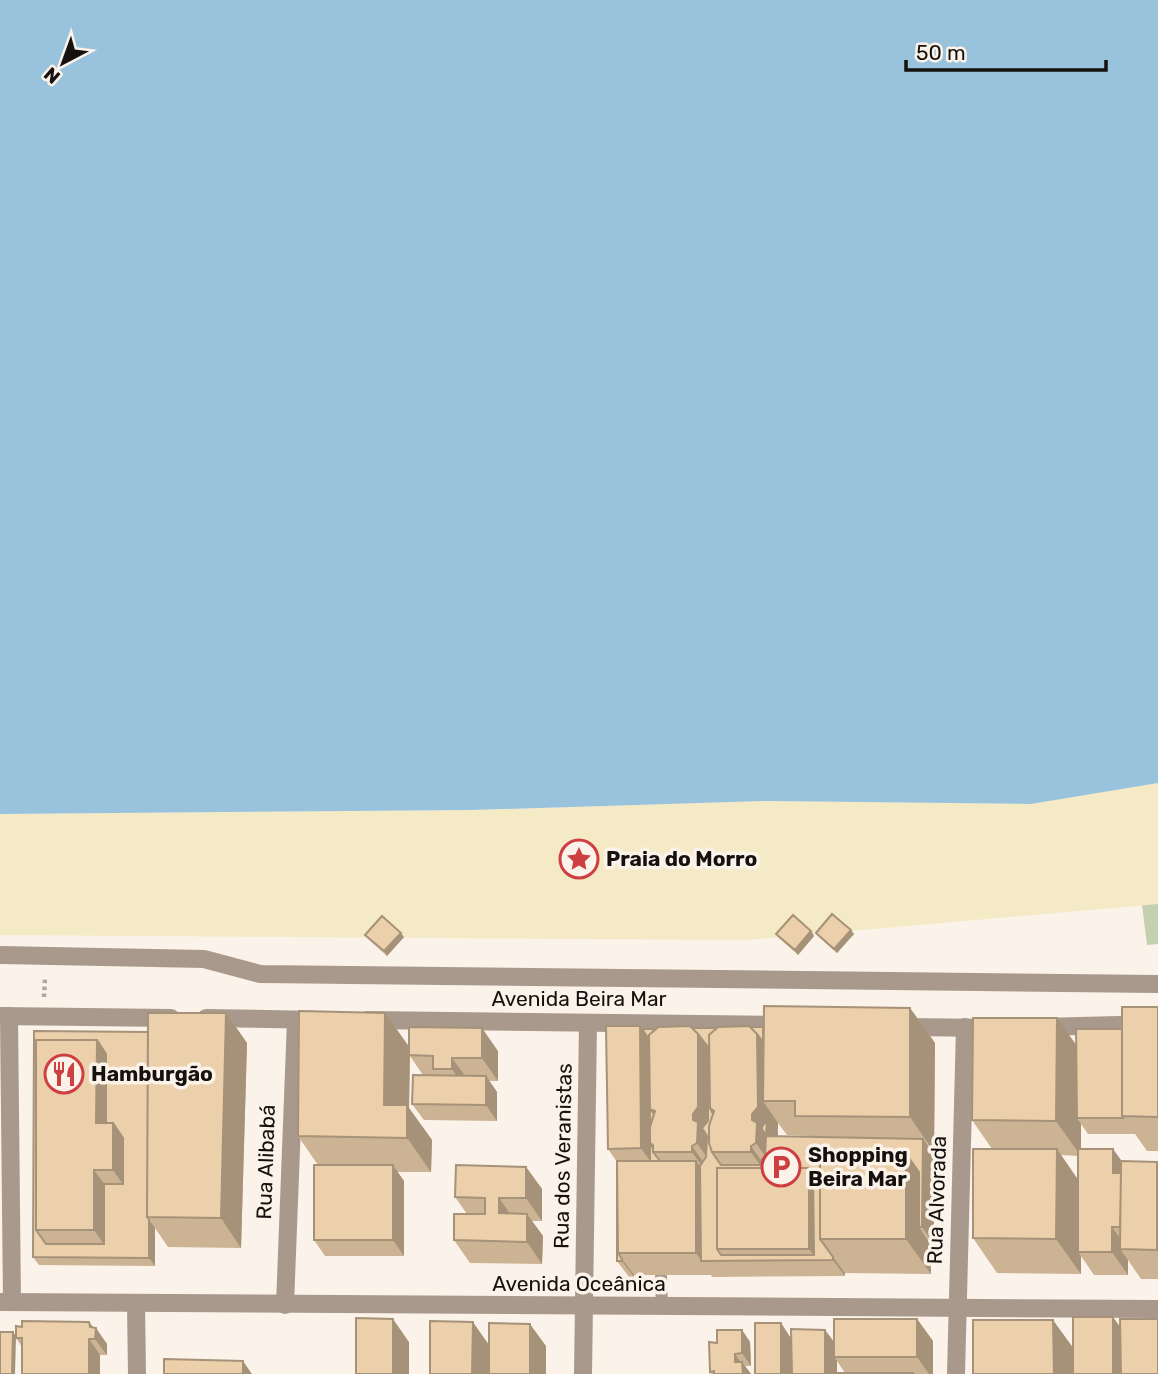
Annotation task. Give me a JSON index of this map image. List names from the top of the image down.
{
  "streets": {
    "street": [
      "Avenida Beira Mar",
      "Rua dos Veranistas",
      "Rua Alibabá",
      "Rua Alvorada",
      "Avenida Oceânica"
    ]
  },
  "crossings": [
    ["Avenida Beira Mar", "Rua dos Veranistas"],
    ["Avenida Beira Mar", "Rua Alibabá"],
    ["Rua dos Veranistas", "Avenida Oceânica"],
    ["Rua Alibabá", "Avenida Oceânica"],
    ["Rua Alvorada", "Avenida Oceânica"]
  ],
  "places": {
    "place": ["Praia do Morro"],
    "restaurant": ["Hamburgão"],
    "parking": ["Shopping Beira Mar"]
  },
  "scale_bar": "50 m",
  "north": "bottom left"
}
